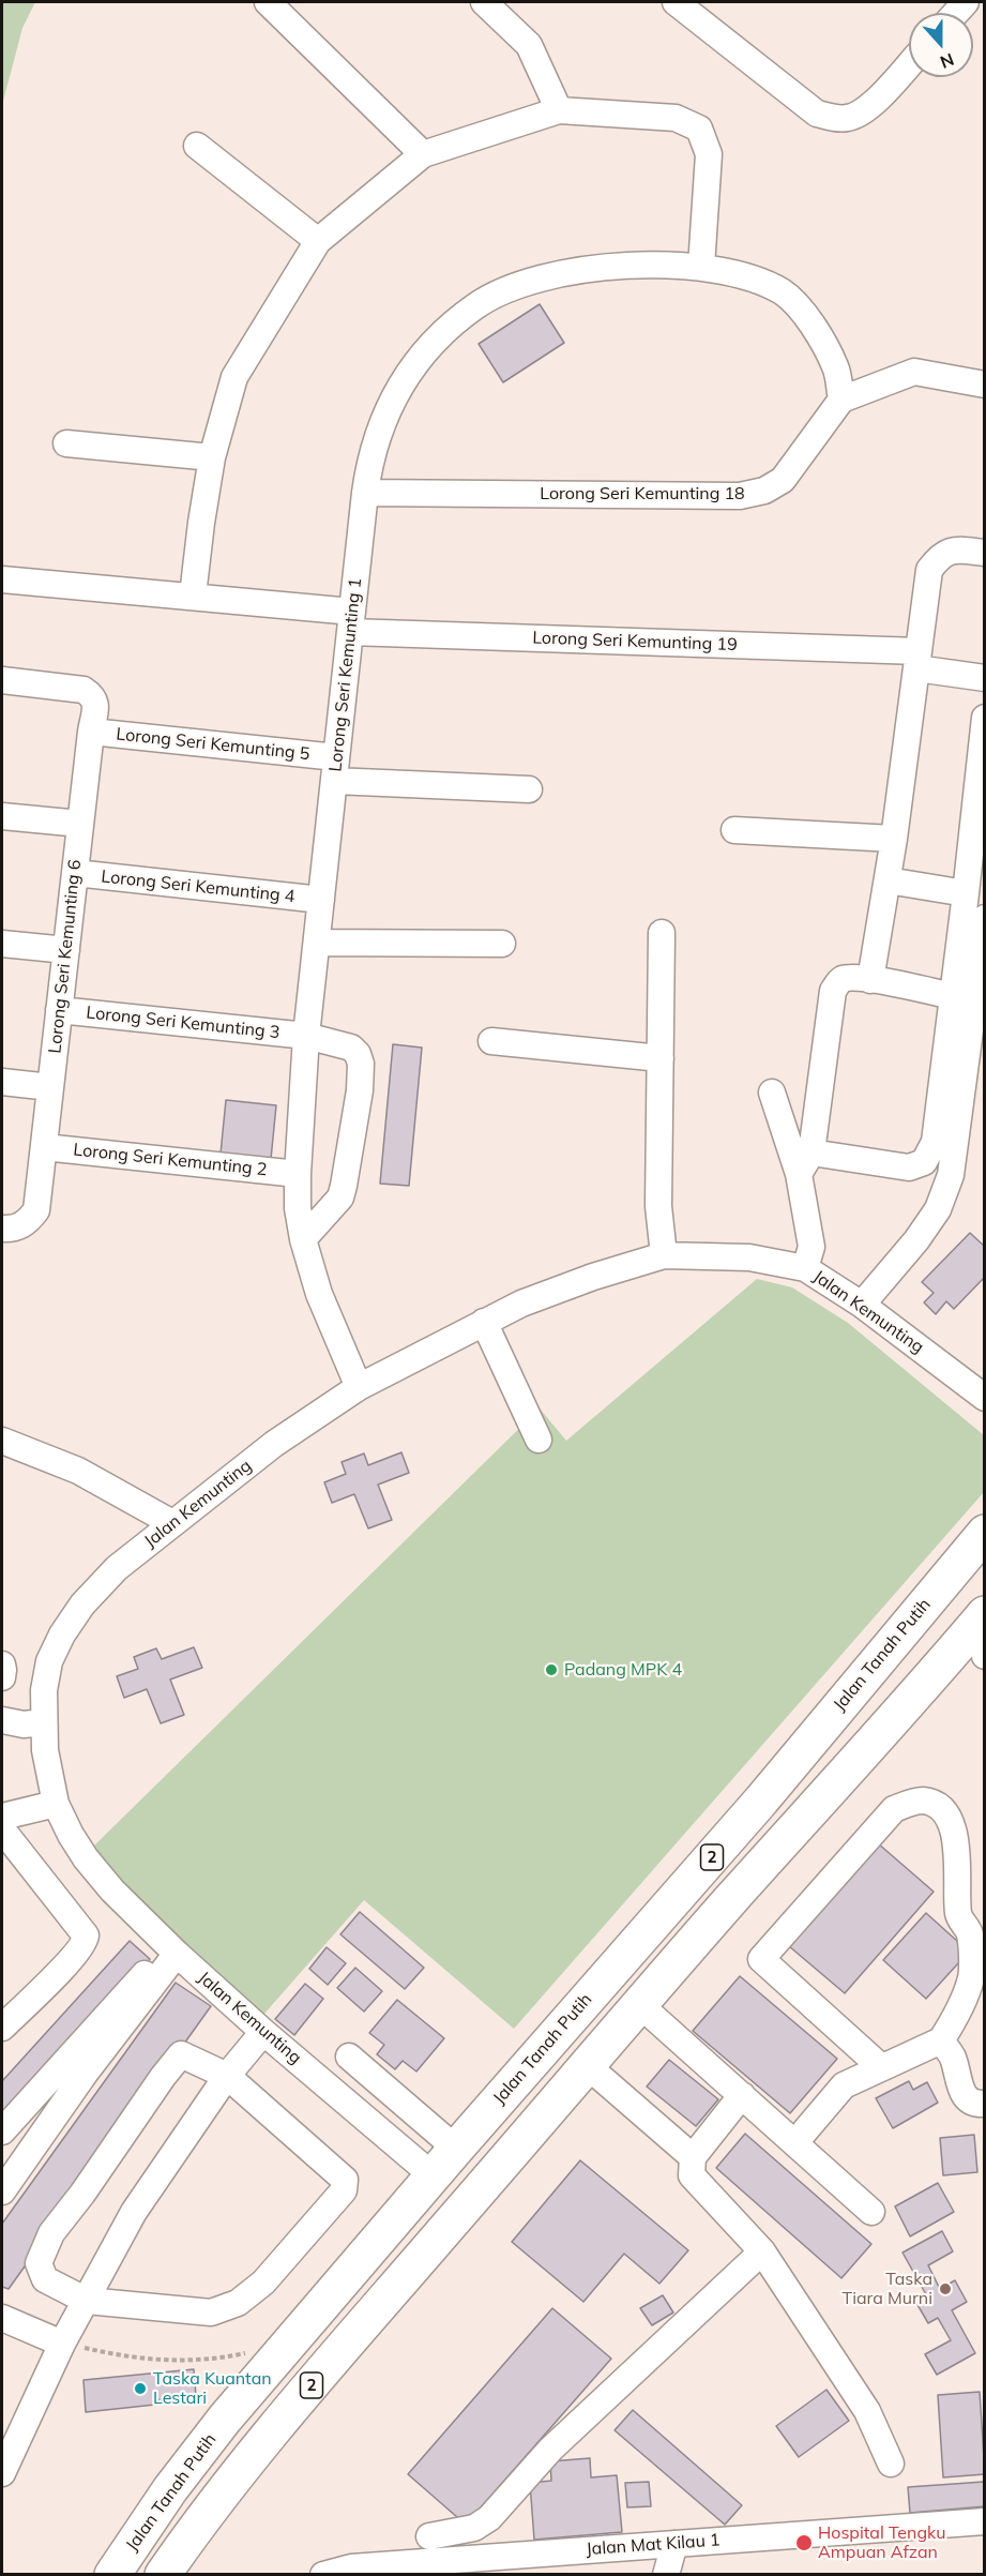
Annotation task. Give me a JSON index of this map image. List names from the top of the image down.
{
  "streets": {
    "highway": ["Jalan Tanah Putih", "2"],
    "street": [
      "Lorong Seri Kemunting 18",
      "Lorong Seri Kemunting 19",
      "Lorong Seri Kemunting 1",
      "Lorong Seri Kemunting 5",
      "Lorong Seri Kemunting 4",
      "Lorong Seri Kemunting 6",
      "Lorong Seri Kemunting 3",
      "Lorong Seri Kemunting 2",
      "Jalan Kemunting",
      "Jalan Mat Kilau 1"
    ]
  },
  "crossings": [
    ["Lorong Seri Kemunting 18", "Lorong Seri Kemunting 1"],
    ["Lorong Seri Kemunting 19", "Lorong Seri Kemunting 1"],
    ["Lorong Seri Kemunting 1", "Lorong Seri Kemunting 5"],
    ["Lorong Seri Kemunting 1", "Lorong Seri Kemunting 4"],
    ["Lorong Seri Kemunting 1", "Lorong Seri Kemunting 3"],
    ["Lorong Seri Kemunting 1", "Lorong Seri Kemunting 2"],
    ["Lorong Seri Kemunting 1", "Jalan Kemunting"],
    ["Lorong Seri Kemunting 5", "Lorong Seri Kemunting 6"],
    ["Lorong Seri Kemunting 4", "Lorong Seri Kemunting 6"],
    ["Lorong Seri Kemunting 6", "Lorong Seri Kemunting 3"],
    ["Lorong Seri Kemunting 6", "Lorong Seri Kemunting 2"],
    ["Jalan Kemunting", "Jalan Tanah Putih"]
  ],
  "places": [
    "Padang MPK 4",
    "Taska Tiara Murni",
    "Taska Kuantan Lestari",
    "Hospital Tengku Ampuan Afzan"
  ],
  "north": "bottom"
}
